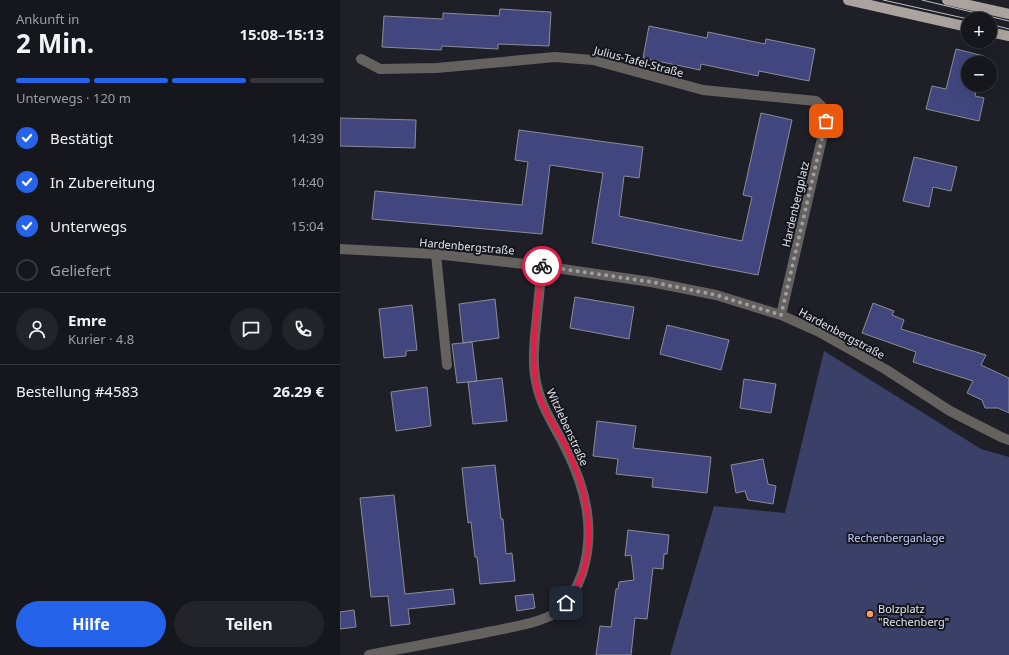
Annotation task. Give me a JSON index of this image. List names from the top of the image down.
{
  "streets": {
    "street": [
      "Julius-Tafel-Straße",
      "Hardenbergplatz",
      "Hardenbergstraße",
      "Witzlebenstraße"
    ]
  },
  "crossings": [
    ["Julius-Tafel-Straße", "Hardenbergplatz"],
    ["Hardenbergplatz", "Hardenbergstraße"],
    ["Hardenbergstraße", "Witzlebenstraße"]
  ],
  "parks": ["Rechenberganlage"],
  "places": ["Bolzplatz \"Rechenberg\""],
  "page": {
    "heading": ["2 Min.", "Ankunft in", "15:08–15:13"],
    "panel": [
      "Emre",
      "Kurier · 4.8",
      "Bestellung #4583",
      "26.29 €"
    ],
    "map_buttons": ["+", "−"],
    "bar": "Unterwegs · 120 m",
    "list": [
      ["Bestätigt", "14:39"],
      ["In Zubereitung", "14:40"],
      ["Unterwegs", "15:04"],
      "Geliefert"
    ],
    "buttons": ["Hilfe", "Teilen"]
  }
}
